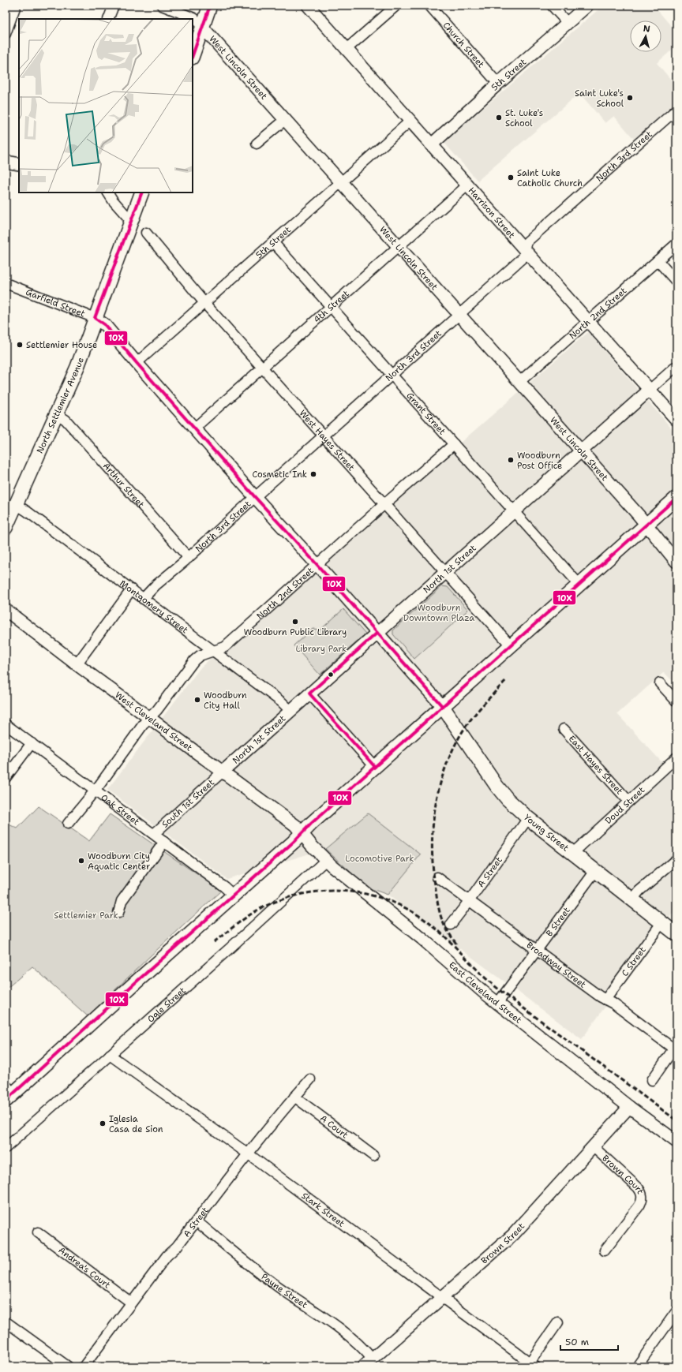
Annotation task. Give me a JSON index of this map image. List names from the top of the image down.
{
  "streets": {
    "main road": ["North Settlemier Avenue", "Young Street"],
    "street": [
      "Church Street",
      "West Lincoln Street",
      "5th Street",
      "North 3rd Street",
      "Harrison Street",
      "Garfield Street",
      "4th Street",
      "North 2nd Street",
      "Grant Street",
      "West Hayes Street",
      "Arthur Street",
      "North 1st Street",
      "Montgomery Street",
      "West Cleveland Street",
      "East Hayes Street",
      "South 1st Street",
      "Doud Street",
      "Oak Street",
      "A Street",
      "B Street",
      "C Street",
      "Broadway Street",
      "East Cleveland Street",
      "Ogle Street",
      "A Court",
      "Brown Court",
      "Stark Street",
      "Brown Street",
      "Andrea's Court",
      "Payne Street"
    ]
  },
  "crossings": [
    ["Church Street", "5th Street"],
    ["West Lincoln Street", "5th Street"],
    ["West Lincoln Street", "North 3rd Street"],
    ["West Lincoln Street", "4th Street"],
    ["West Lincoln Street", "North 2nd Street"],
    ["West Lincoln Street", "North 1st Street"],
    ["5th Street", "Harrison Street"],
    ["5th Street", "Garfield Street"],
    ["5th Street", "Grant Street"],
    ["5th Street", "West Hayes Street"],
    ["North 3rd Street", "Harrison Street"],
    ["North 3rd Street", "Garfield Street"],
    ["North 3rd Street", "Grant Street"],
    ["North 3rd Street", "West Hayes Street"],
    ["North 3rd Street", "Arthur Street"],
    ["North 3rd Street", "Montgomery Street"],
    ["Harrison Street", "4th Street"],
    ["Harrison Street", "North 2nd Street"],
    ["Harrison Street", "North 1st Street"],
    ["Garfield Street", "4th Street"],
    ["Garfield Street", "North 2nd Street"],
    ["Garfield Street", "North Settlemier Avenue"],
    ["Garfield Street", "North 1st Street"],
    ["Garfield Street", "Young Street"],
    ["4th Street", "Grant Street"],
    ["4th Street", "West Hayes Street"],
    ["North 2nd Street", "Grant Street"],
    ["North 2nd Street", "West Hayes Street"],
    ["North 2nd Street", "Montgomery Street"],
    ["North 2nd Street", "West Cleveland Street"],
    ["North 2nd Street", "Oak Street"],
    ["North Settlemier Avenue", "Arthur Street"],
    ["North Settlemier Avenue", "Montgomery Street"],
    ["Grant Street", "North 1st Street"],
    ["West Hayes Street", "North 1st Street"],
    ["North 1st Street", "Montgomery Street"],
    ["North 1st Street", "West Cleveland Street"],
    ["North 1st Street", "South 1st Street"],
    ["West Cleveland Street", "South 1st Street"],
    ["West Cleveland Street", "East Cleveland Street"],
    ["East Hayes Street", "Doud Street"],
    ["South 1st Street", "Oak Street"],
    ["Doud Street", "Young Street"],
    ["Young Street", "A Street"],
    ["Young Street", "B Street"],
    ["Young Street", "C Street"],
    ["A Street", "Broadway Street"],
    ["A Street", "A Court"],
    ["A Street", "Stark Street"],
    ["A Street", "Andrea's Court"],
    ["A Street", "Payne Street"],
    ["B Street", "Broadway Street"],
    ["B Street", "East Cleveland Street"],
    ["C Street", "Broadway Street"],
    ["East Cleveland Street", "Ogle Street"],
    ["East Cleveland Street", "Brown Street"],
    ["Ogle Street", "Stark Street"],
    ["Brown Court", "Brown Street"],
    ["Stark Street", "Brown Street"],
    ["Brown Street", "Payne Street"]
  ],
  "parks": [
    "Woodburn Downtown Plaza",
    "Library Park",
    "Locomotive Park",
    "Settlemier Park"
  ],
  "places": [
    "Saint Luke's School",
    "St. Luke's School",
    "Saint Luke Catholic Church",
    "Settlemier House",
    "Woodburn Post Office",
    "Cosmetic Ink",
    "Woodburn Public Library",
    "Woodburn City Hall",
    "Woodburn City Aquatic Center",
    "Iglesia Casa de Sion"
  ],
  "lines": ["transit line 10X"],
  "scale_bar": "50 m",
  "north": "top"
}
